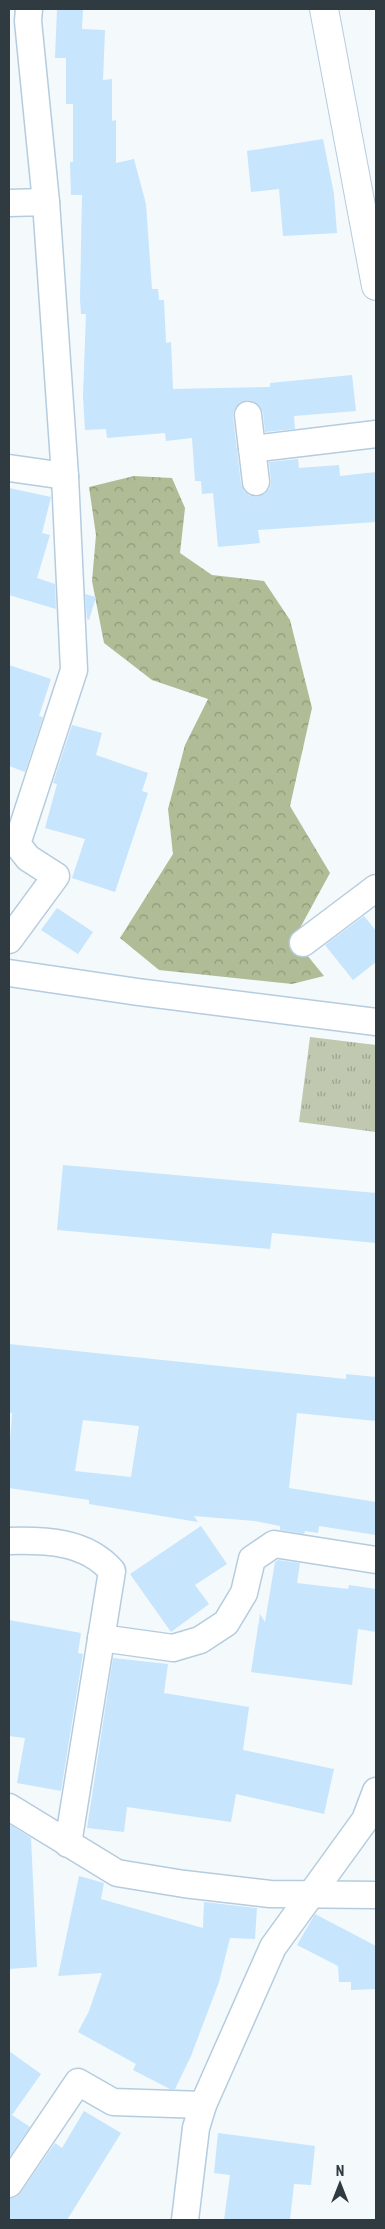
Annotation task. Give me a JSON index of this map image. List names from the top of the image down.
{
  "north": "top"
}
